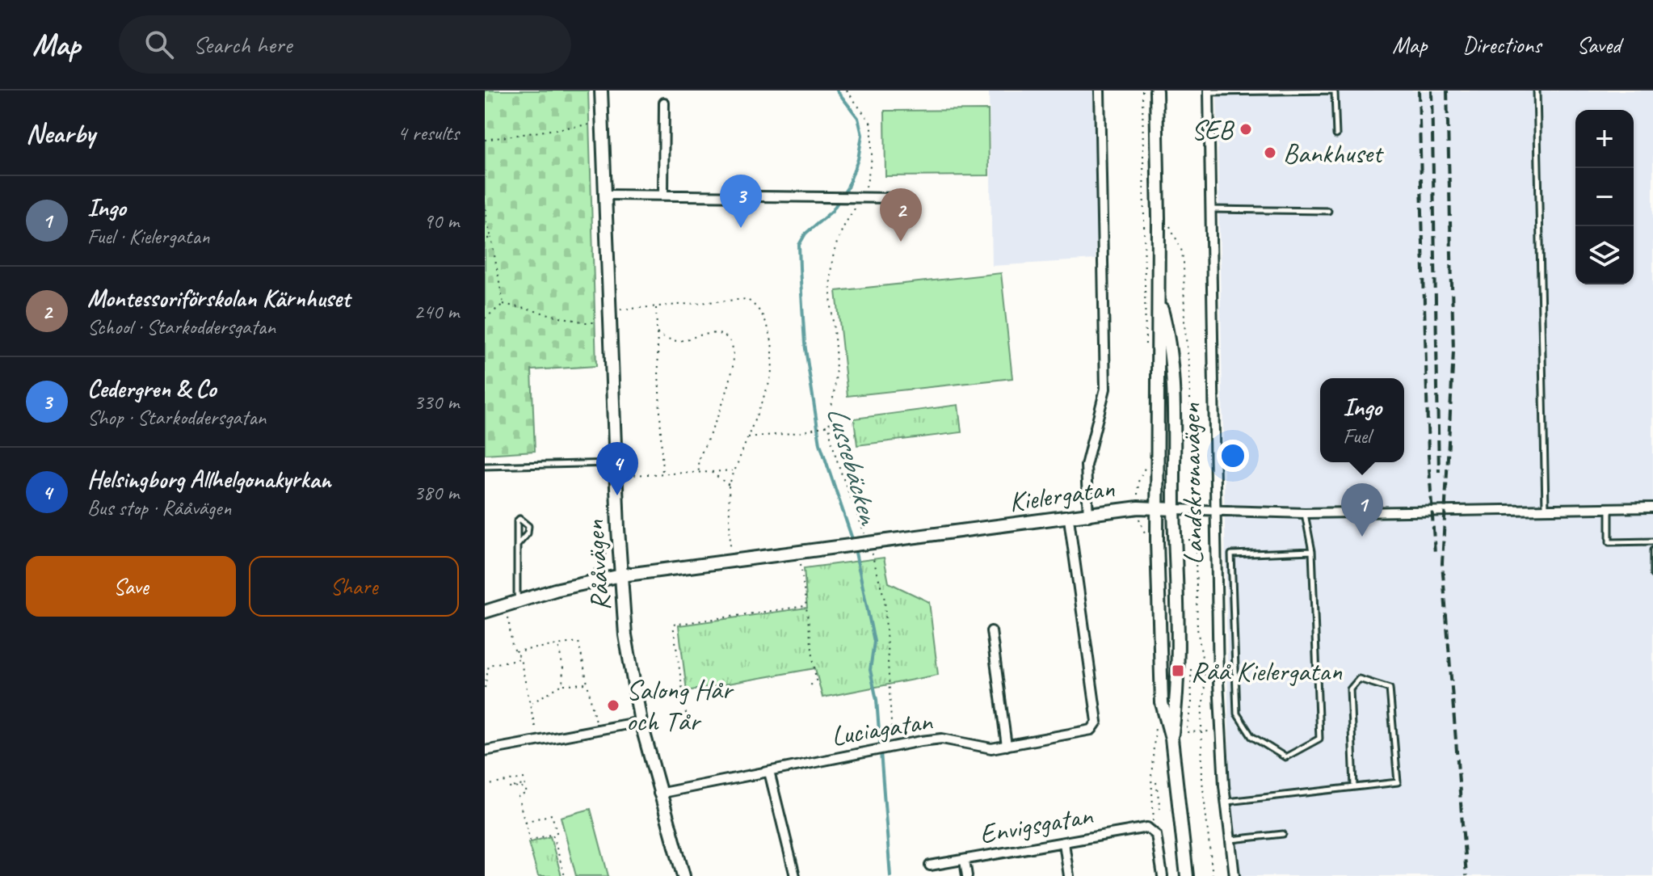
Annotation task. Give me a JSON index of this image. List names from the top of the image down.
{
  "streets": {
    "street": [
      "Landskronavägen",
      "Kielergatan",
      "Rååvägen",
      "Luciagatan",
      "Envigsgatan"
    ]
  },
  "crossings": [
    ["Landskronavägen", "Kielergatan"],
    ["Kielergatan", "Rååvägen"],
    ["Kielergatan", "Luciagatan"],
    ["Rååvägen", "Luciagatan"]
  ],
  "water": ["Lussebäcken"],
  "places": {
    "other": ["SEB", "Bankhuset", "Salong Hår och Tår"],
    "transit": ["Råå Kielergatan"]
  },
  "page": {
    "header": "Map",
    "search": "Search here",
    "nav": ["Map", "Directions", "Saved"],
    "heading": ["Nearby", "4 results"],
    "map_buttons": ["+", "−"],
    "list": [
      {
        "mark": "1",
        "name": "Ingo",
        "note": "Fuel · Kielergatan",
        "value": "90 m"
      },
      {
        "mark": "2",
        "name": "Montessoriförskolan Kärnhuset",
        "note": "School · Starkoddersgatan",
        "value": "240 m"
      },
      {
        "mark": "3",
        "name": "Cedergren & Co",
        "note": "Shop · Starkoddersgatan",
        "value": "330 m"
      },
      {
        "mark": "4",
        "name": "Helsingborg Allhelgonakyrkan",
        "note": "Bus stop · Rååvägen",
        "value": "380 m"
      }
    ],
    "pins": [
      "3",
      "2",
      "4",
      "1"
    ],
    "popup": ["Ingo", "Fuel"],
    "buttons": ["Save", "Share"]
  }
}
